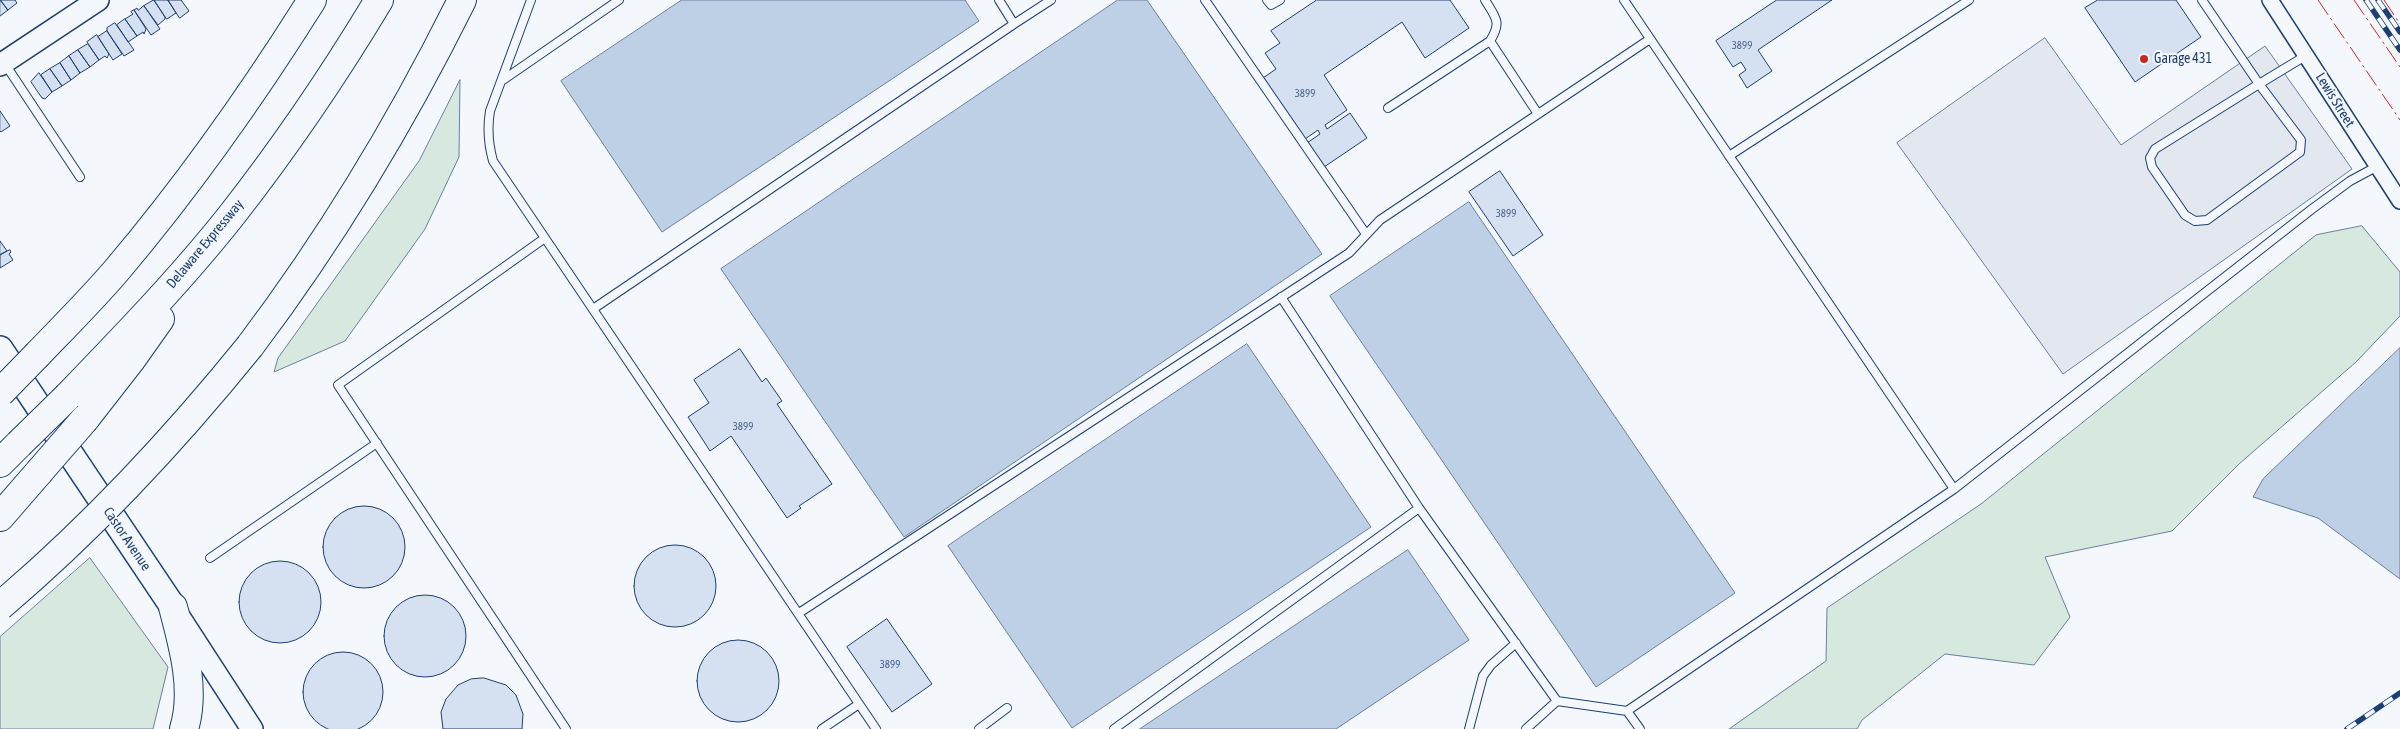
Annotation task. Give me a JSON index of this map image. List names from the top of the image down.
{
  "streets": {
    "highway": ["Delaware Expressway"],
    "main road": ["Castor Avenue"],
    "street": ["Lewis Street"]
  },
  "places": ["Garage 431"],
  "house_numbers": [
    "3899",
    "3899",
    "3899",
    "3899",
    "3899"
  ]
}
